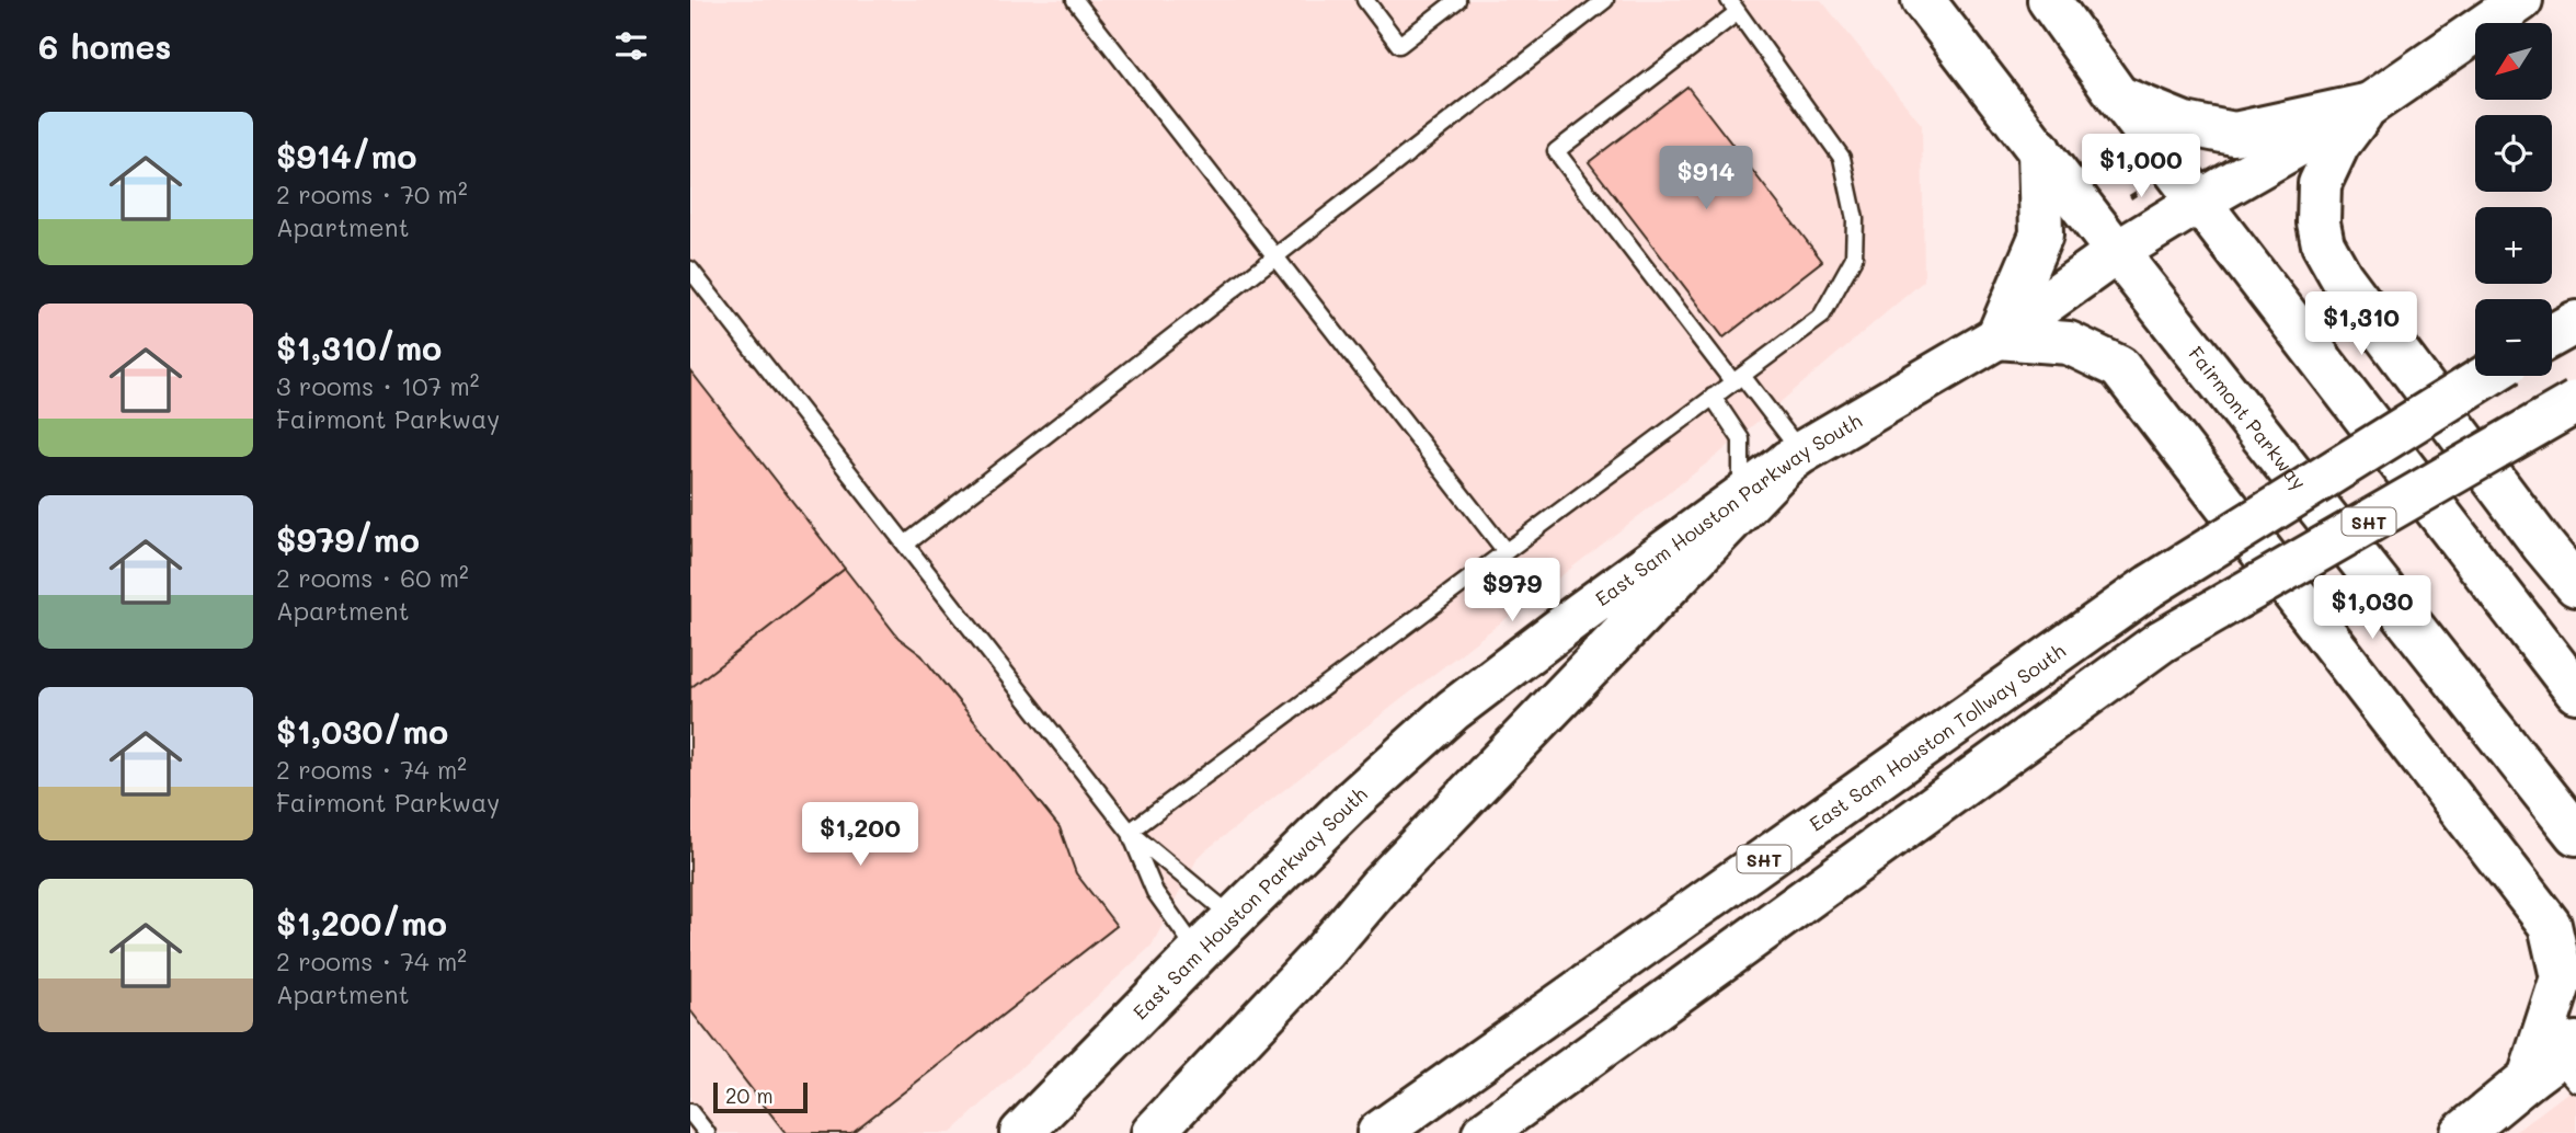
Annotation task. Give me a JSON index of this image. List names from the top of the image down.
{
  "streets": {
    "main road": [
      "Fairmont Parkway",
      "East Sam Houston Parkway South",
      "SHT",
      "East Sam Houston Tollway South"
    ]
  },
  "crossings": [
    ["Fairmont Parkway", "East Sam Houston Parkway South"]
  ],
  "scale_bar": "20 m",
  "north": "bottom left",
  "page": {
    "heading": "6 homes",
    "map_buttons": ["+", "−"],
    "list": [
      {
        "name": "$914/mo",
        "note": "2 rooms · 70 m² · Apartment"
      },
      {
        "name": "$1,310/mo",
        "note": "3 rooms · 107 m² · Fairmont Parkway"
      },
      {
        "name": "$979/mo",
        "note": "2 rooms · 60 m² · Apartment"
      },
      {
        "name": "$1,030/mo",
        "note": "2 rooms · 74 m² · Fairmont Parkway"
      },
      {
        "name": "$1,200/mo",
        "note": "2 rooms · 74 m² · Apartment"
      }
    ],
    "price": [
      "$1,000",
      "$914",
      "$1,310",
      "$979",
      "$1,030",
      "$1,200"
    ],
    "scale": "20 m"
  }
}
